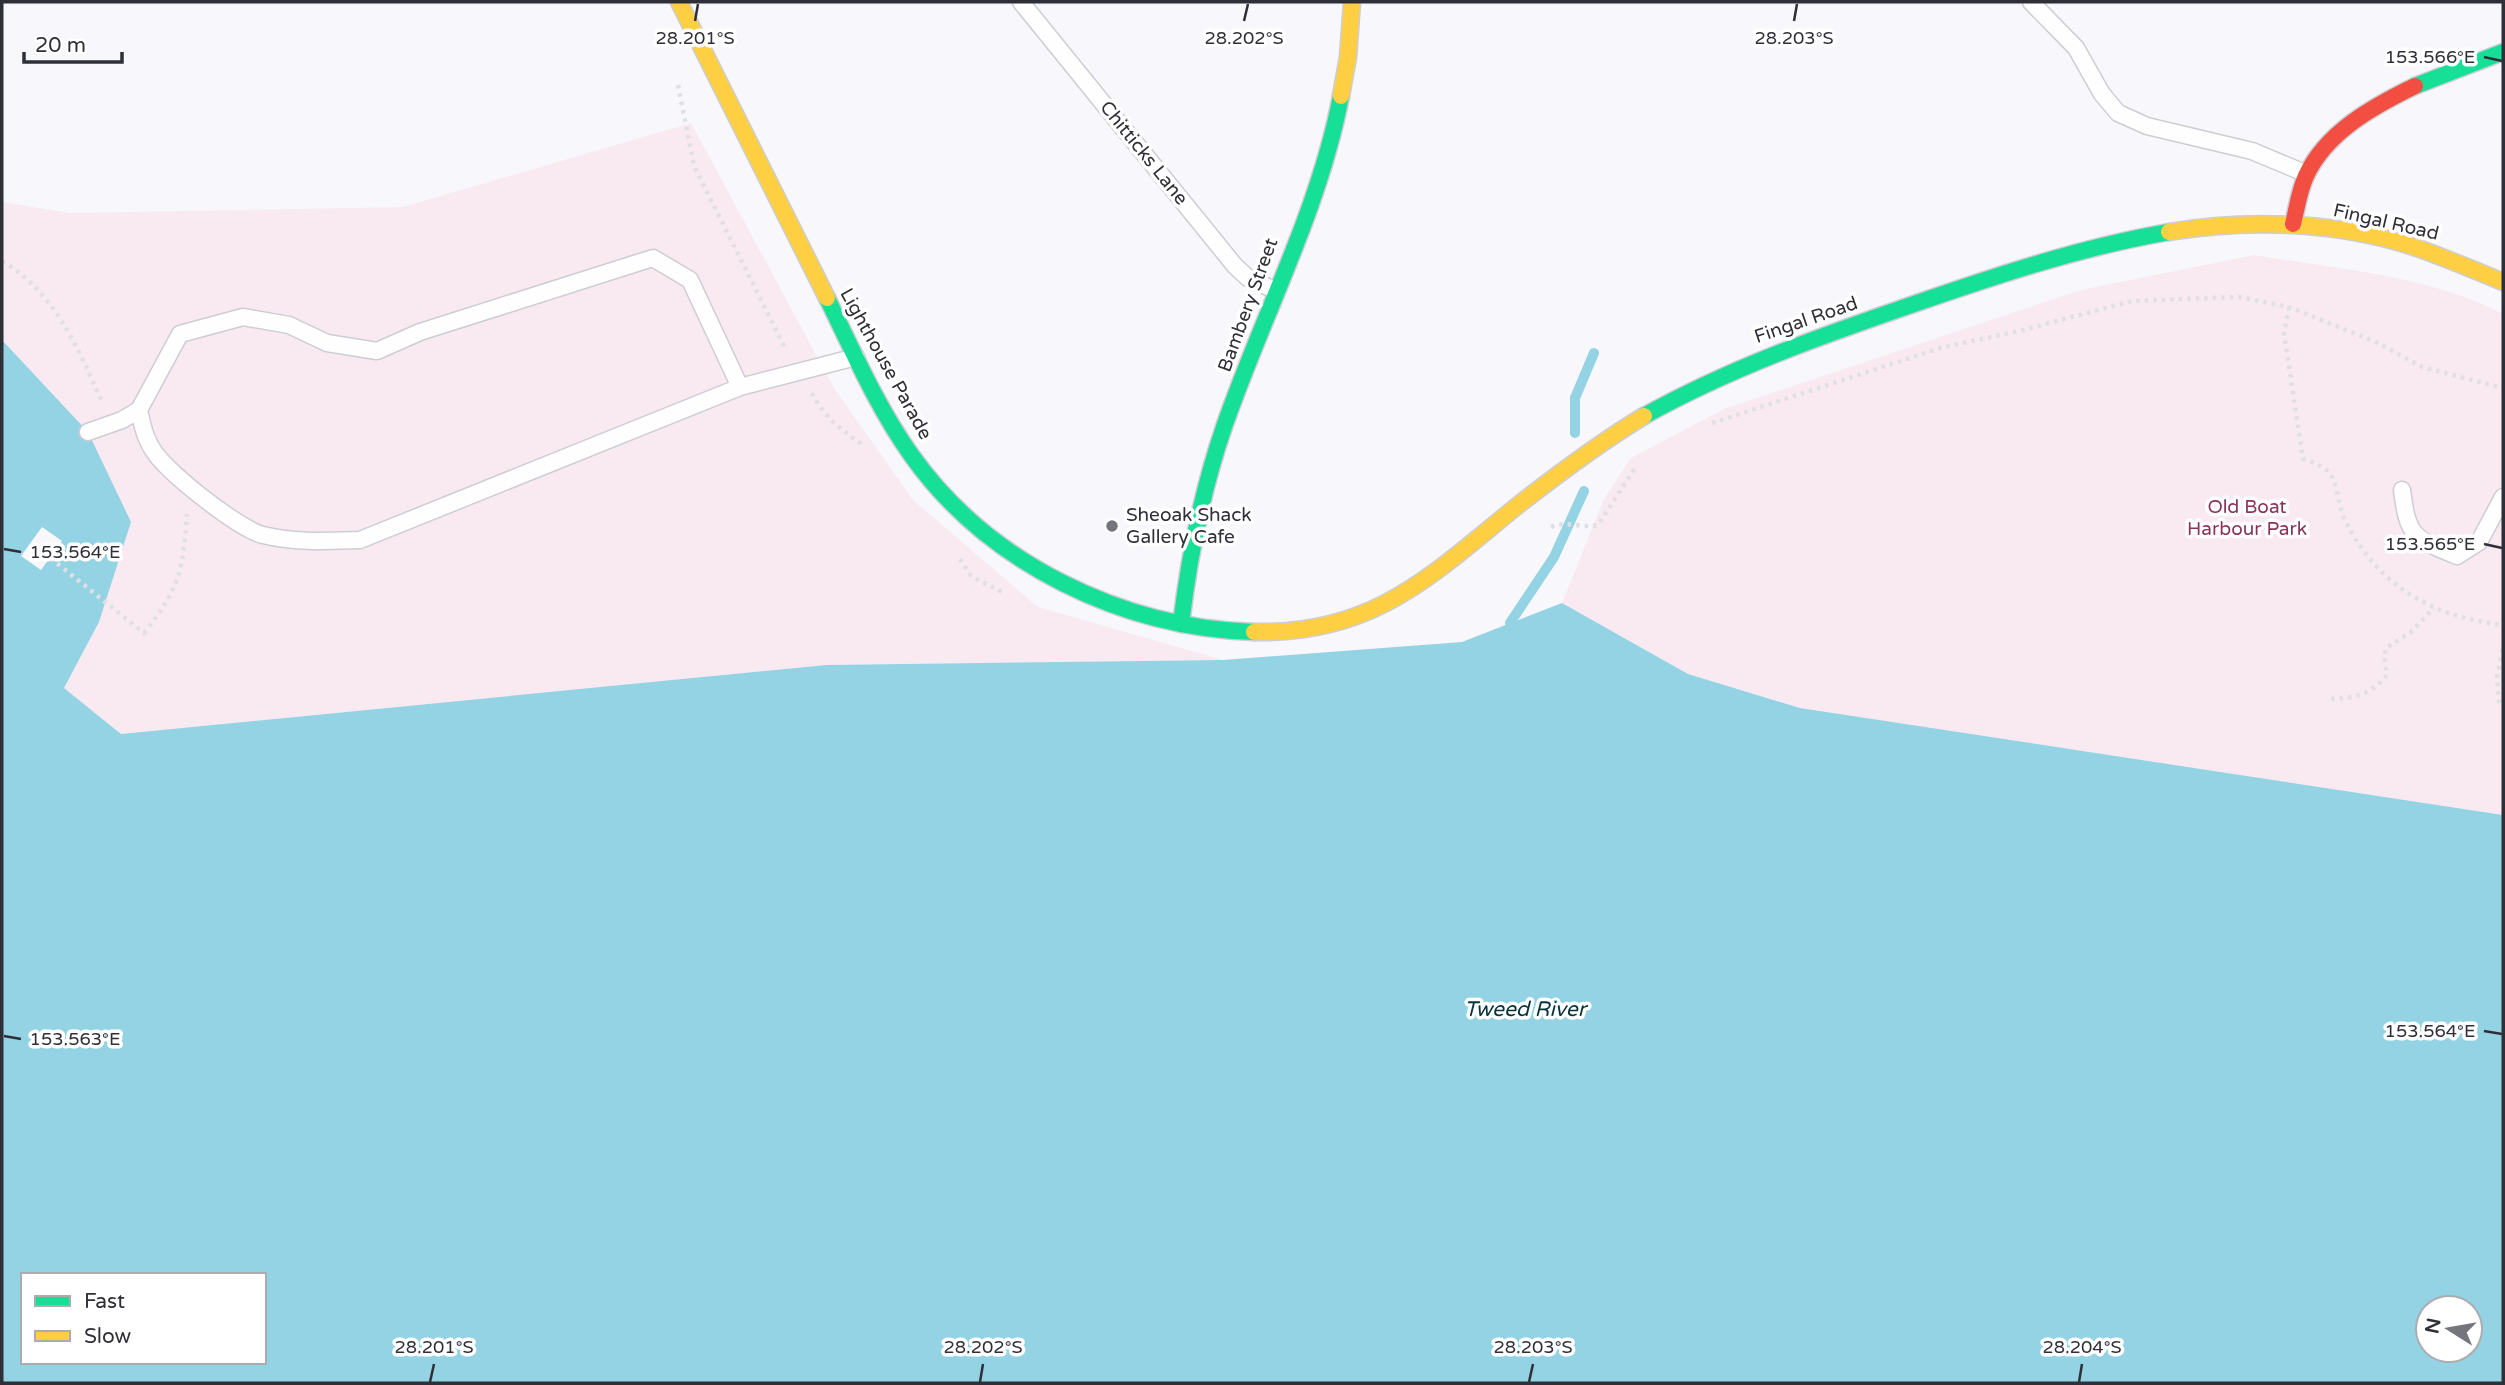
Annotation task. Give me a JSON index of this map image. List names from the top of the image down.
{
  "streets": {
    "street": ["Fingal Road", "Bambery Street", "Lighthouse Parade"],
    "lane": ["Chitticks Lane"]
  },
  "crossings": [
    ["Chitticks Lane", "Bambery Street"],
    ["Fingal Road", "Bambery Street"],
    ["Fingal Road", "Lighthouse Parade"],
    ["Bambery Street", "Lighthouse Parade"]
  ],
  "water": ["Tweed River"],
  "parks": ["Old Boat Harbour Park"],
  "places": ["Sheoak Shack Gallery Cafe"],
  "legend": ["Fast", "Slow"],
  "scale_bar": "20 m",
  "north": "left",
  "coordinates": [
    "28.201°S",
    "28.202°S",
    "28.203°S",
    "153.566°E",
    "153.565°E",
    "153.564°E",
    "153.563°E",
    "28.204°S"
  ]
}
